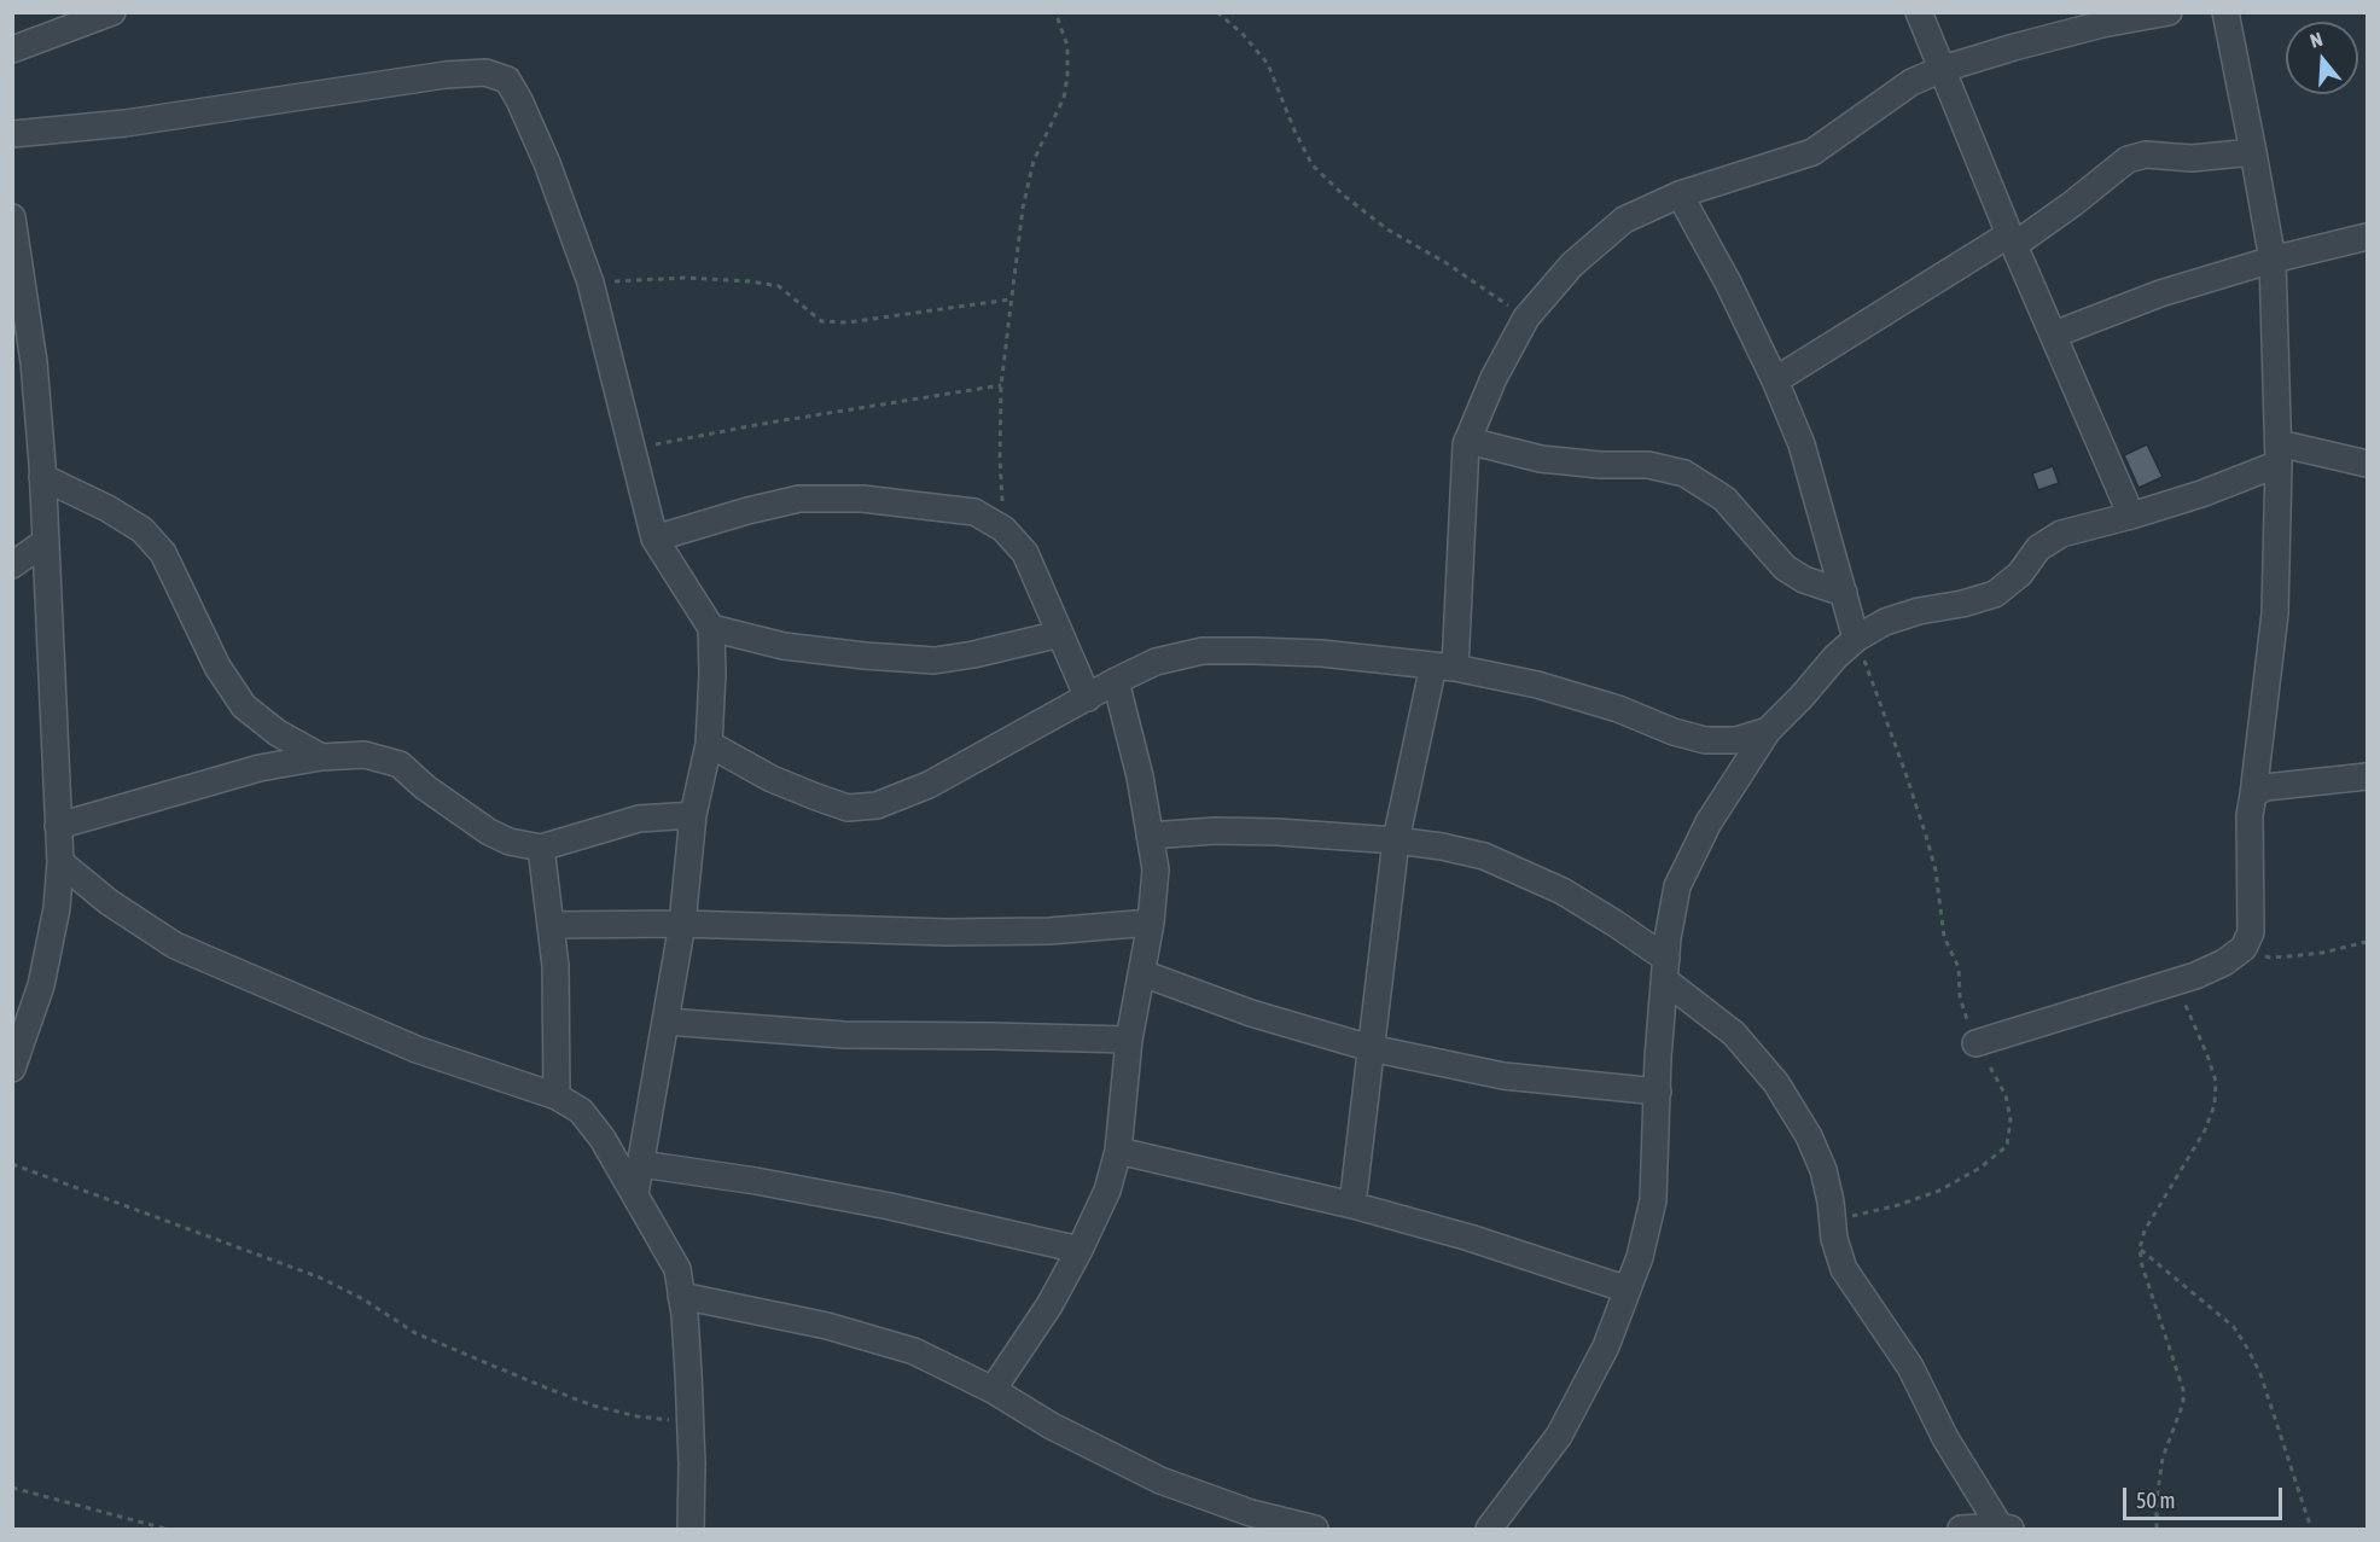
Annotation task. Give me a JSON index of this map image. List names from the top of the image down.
{
  "scale_bar": "50 m",
  "north": "top"
}
